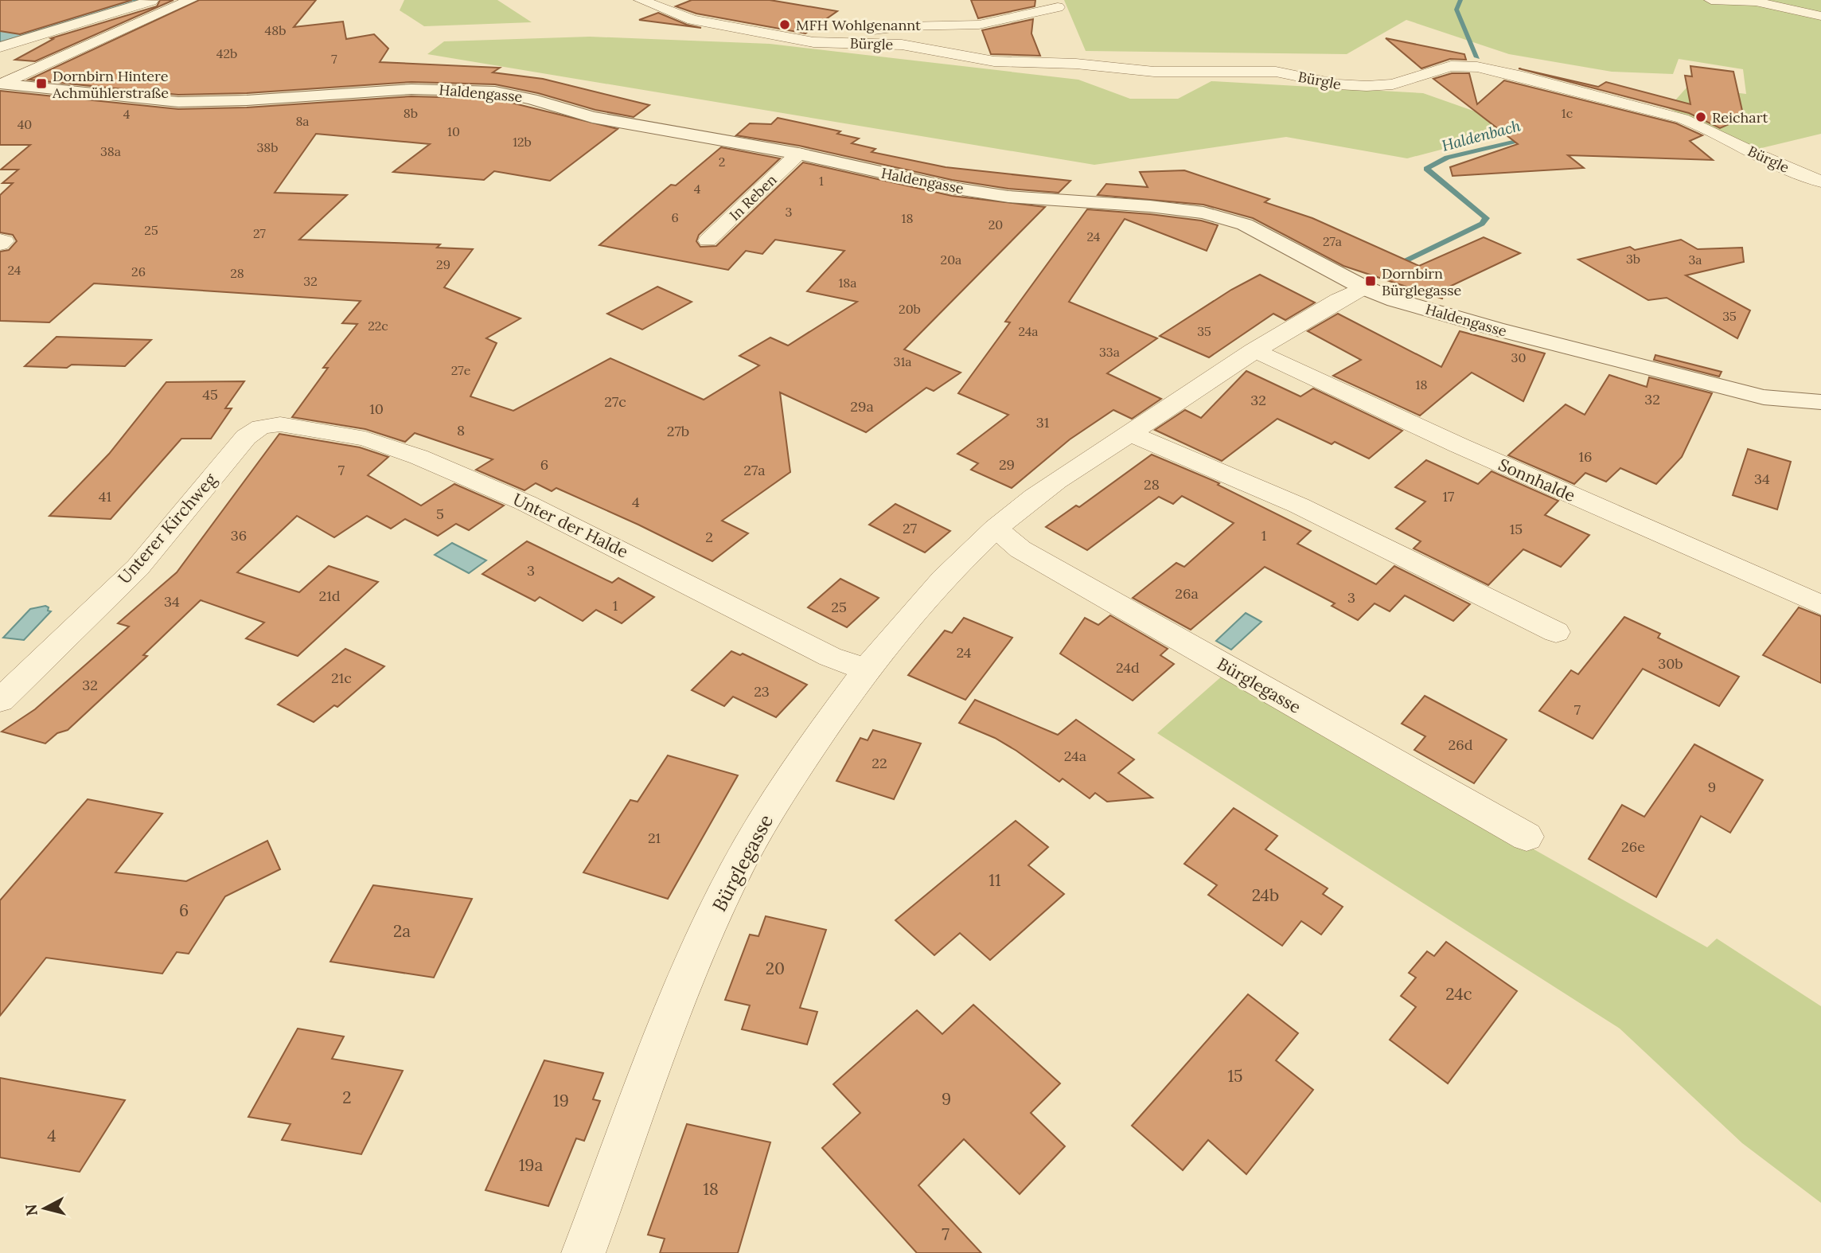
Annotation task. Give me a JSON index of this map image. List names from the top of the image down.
{
  "streets": {
    "street": [
      "Bürgle",
      "Haldengasse",
      "In Reben",
      "Sonnhalde",
      "Unter der Halde",
      "Unterer Kirchweg",
      "Bürglegasse"
    ]
  },
  "crossings": [
    ["Haldengasse", "In Reben"],
    ["Haldengasse", "Bürglegasse"],
    ["Sonnhalde", "Bürglegasse"],
    ["Unter der Halde", "Unterer Kirchweg"],
    ["Unter der Halde", "Bürglegasse"]
  ],
  "water": ["Haldenbach"],
  "places": {
    "other": ["MFH Wohlgenannt", "Reichart"],
    "transit": ["Dornbirn Hintere Achmühlerstraße", "Dornbirn Bürglegasse"]
  },
  "house_numbers": [
    "48b",
    "42b",
    "7",
    "8b",
    "1c",
    "4",
    "8a",
    "40",
    "10",
    "12b",
    "38b",
    "38a",
    "2",
    "1",
    "4",
    "3",
    "6",
    "18",
    "20",
    "25",
    "27",
    "24",
    "27a",
    "3b",
    "20a",
    "3a",
    "29",
    "24",
    "26",
    "28",
    "32",
    "18a",
    "20b",
    "35",
    "22c",
    "24a",
    "35",
    "33a",
    "30",
    "31a",
    "27e",
    "18",
    "45",
    "32",
    "32",
    "27c",
    "29a",
    "10",
    "31",
    "8",
    "27b",
    "16",
    "6",
    "29",
    "7",
    "27a",
    "34",
    "28",
    "41",
    "17",
    "4",
    "5",
    "27",
    "15",
    "36",
    "1",
    "2",
    "3",
    "26a",
    "21d",
    "3",
    "34",
    "1",
    "25",
    "24",
    "30b",
    "24d",
    "21c",
    "32",
    "23",
    "7",
    "26d",
    "24a",
    "22",
    "9",
    "21",
    "26e",
    "11",
    "24b",
    "6",
    "2a",
    "20",
    "24c",
    "15",
    "2",
    "9",
    "19",
    "4",
    "19a",
    "18",
    "7"
  ],
  "north": "left"
}
